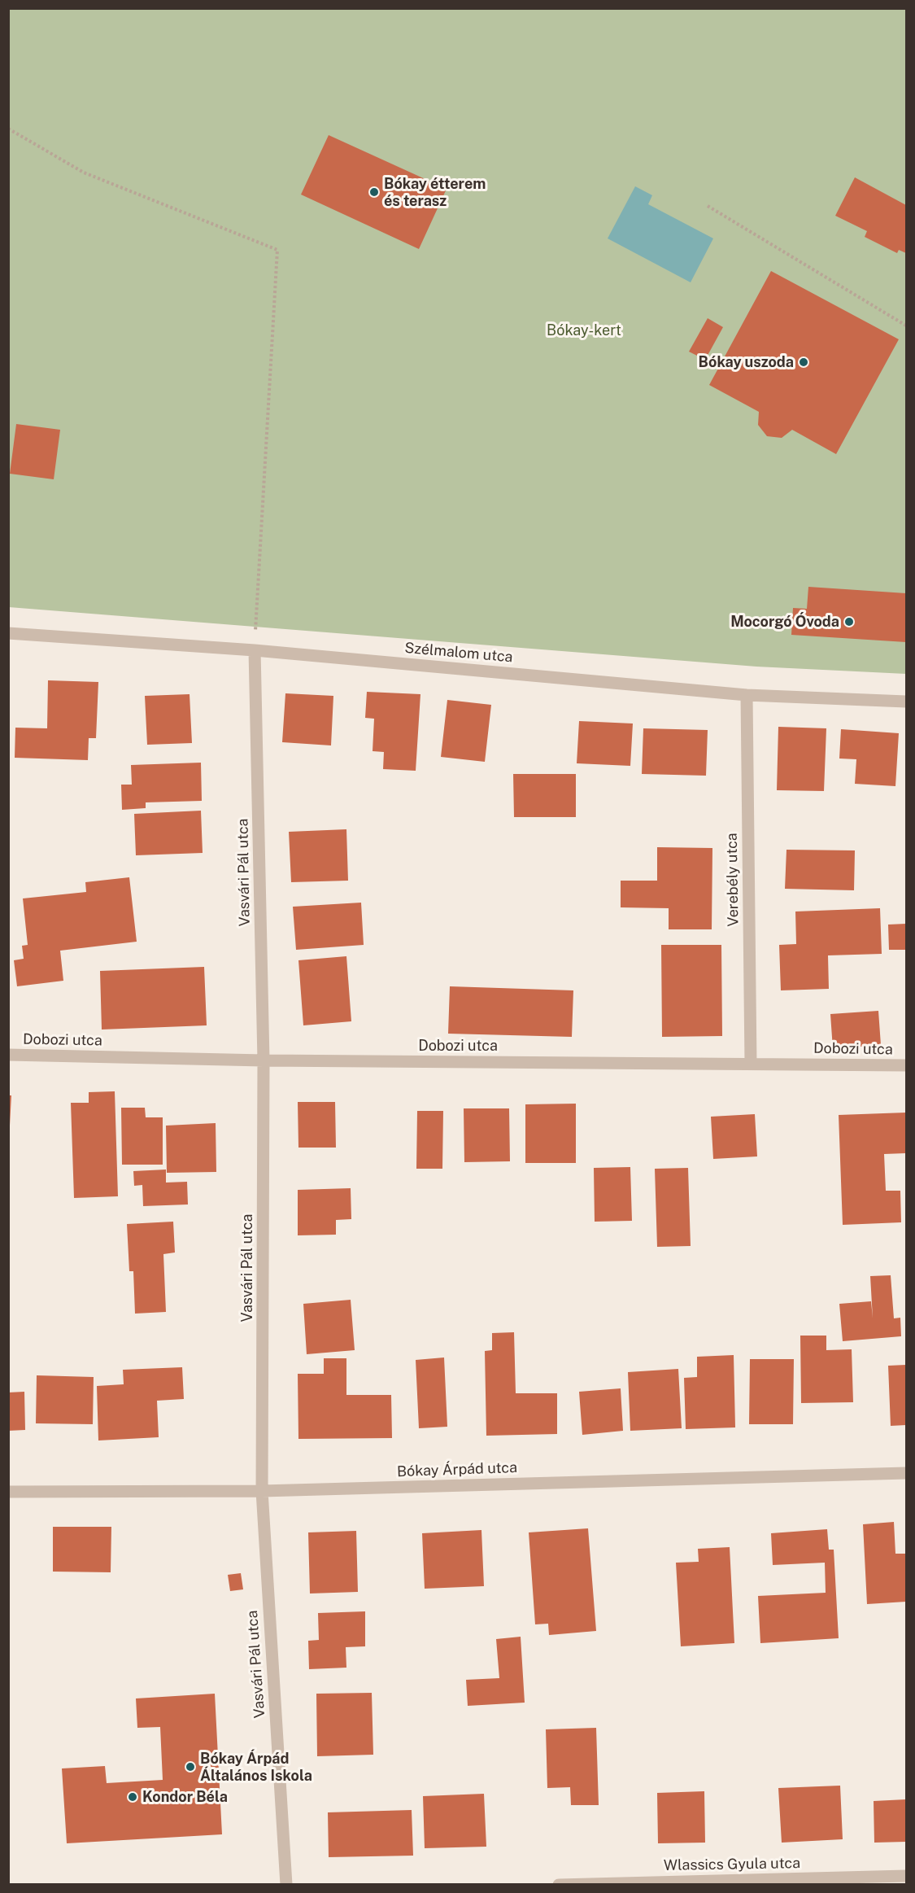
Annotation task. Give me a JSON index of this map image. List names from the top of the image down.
{
  "streets": {
    "street": [
      "Szélmalom utca",
      "Vasvári Pál utca",
      "Verebély utca",
      "Dobozi utca",
      "Bókay Árpád utca",
      "Wlassics Gyula utca"
    ]
  },
  "crossings": [
    ["Szélmalom utca", "Vasvári Pál utca"],
    ["Szélmalom utca", "Verebély utca"],
    ["Vasvári Pál utca", "Dobozi utca"],
    ["Vasvári Pál utca", "Bókay Árpád utca"],
    ["Verebély utca", "Dobozi utca"]
  ],
  "parks": ["Bókay-kert"],
  "places": [
    "Bókay étterem és terasz",
    "Bókay uszoda",
    "Mocorgó Óvoda",
    "Bókay Árpád Általános Iskola",
    "Kondor Béla"
  ]
}
